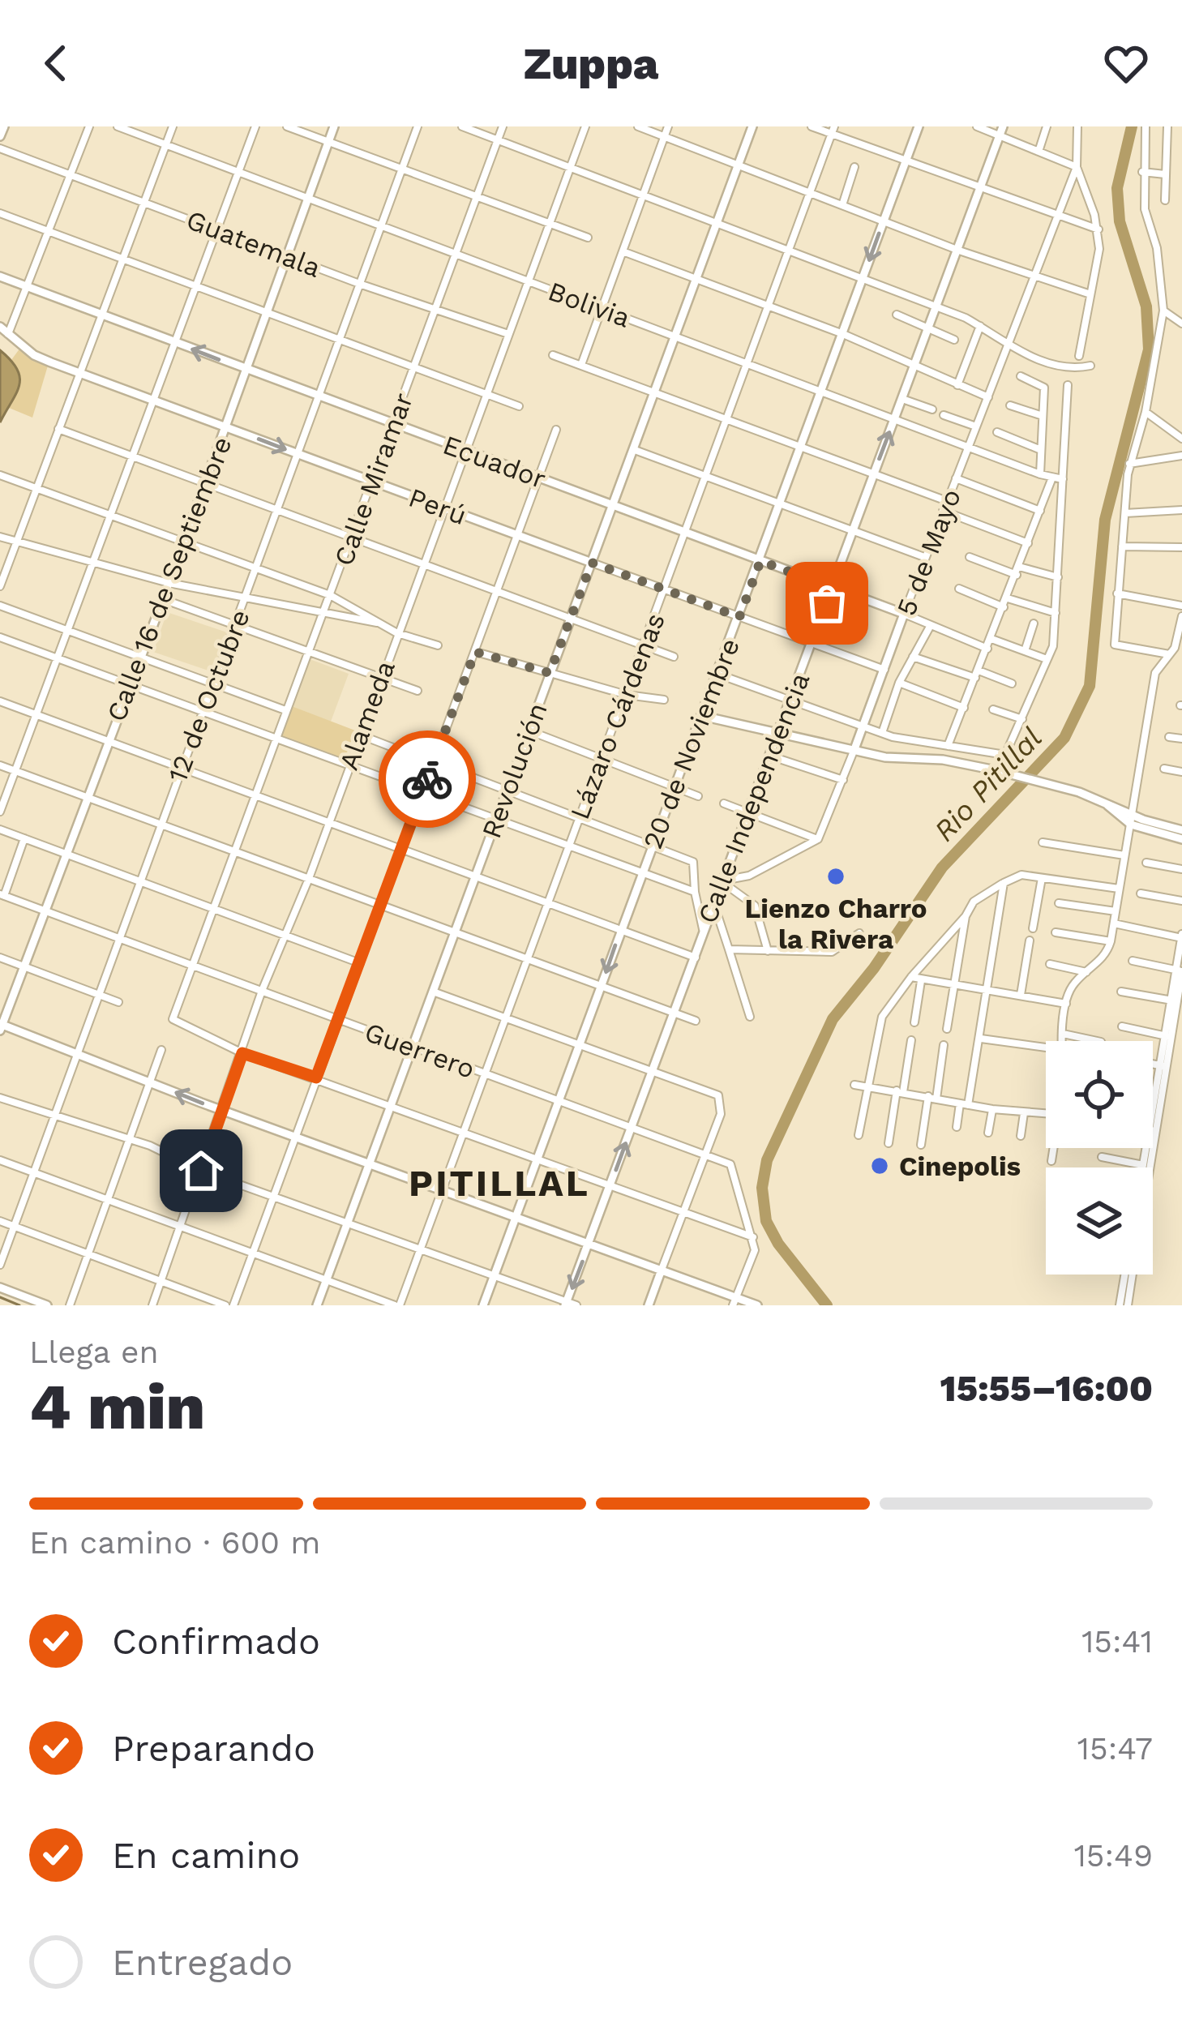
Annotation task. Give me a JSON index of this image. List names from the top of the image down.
{
  "streets": {
    "street": [
      "Guatemala",
      "Bolivia",
      "Ecuador",
      "Calle Miramar",
      "Perú",
      "5 de Mayo",
      "Calle 16 de Septiembre",
      "12 de Octubre",
      "Alameda",
      "Lázaro Cárdenas",
      "20 de Noviembre",
      "Revolución",
      "Calle Independencia",
      "Guerrero"
    ]
  },
  "crossings": [
    ["Guatemala", "Calle Miramar"],
    ["Guatemala", "Calle 16 de Septiembre"],
    ["Guatemala", "12 de Octubre"],
    ["Guatemala", "Alameda"],
    ["Bolivia", "Calle Miramar"],
    ["Bolivia", "5 de Mayo"],
    ["Bolivia", "Calle 16 de Septiembre"],
    ["Bolivia", "12 de Octubre"],
    ["Bolivia", "Alameda"],
    ["Bolivia", "Lázaro Cárdenas"],
    ["Bolivia", "20 de Noviembre"],
    ["Bolivia", "Revolución"],
    ["Bolivia", "Calle Independencia"],
    ["Ecuador", "Calle Miramar"],
    ["Ecuador", "5 de Mayo"],
    ["Ecuador", "Calle 16 de Septiembre"],
    ["Ecuador", "12 de Octubre"],
    ["Ecuador", "Alameda"],
    ["Ecuador", "Lázaro Cárdenas"],
    ["Ecuador", "20 de Noviembre"],
    ["Ecuador", "Revolución"],
    ["Ecuador", "Calle Independencia"],
    ["Calle Miramar", "Perú"],
    ["Calle Miramar", "Alameda"],
    ["Calle Miramar", "Guerrero"],
    ["Perú", "5 de Mayo"],
    ["Perú", "Calle 16 de Septiembre"],
    ["Perú", "12 de Octubre"],
    ["Perú", "Alameda"],
    ["Perú", "Lázaro Cárdenas"],
    ["Perú", "20 de Noviembre"],
    ["Perú", "Revolución"],
    ["Perú", "Calle Independencia"],
    ["Calle 16 de Septiembre", "Guerrero"],
    ["12 de Octubre", "Guerrero"],
    ["Alameda", "Guerrero"],
    ["Lázaro Cárdenas", "Guerrero"],
    ["20 de Noviembre", "Guerrero"],
    ["Revolución", "Guerrero"],
    ["Calle Independencia", "Guerrero"]
  ],
  "districts": ["PITILLAL"],
  "water": ["Rio Pitillal"],
  "places": ["Lienzo Charro la Rivera", "Cinepolis"],
  "page": {
    "header": "Zuppa",
    "heading": ["4 min", "Llega en", "15:55–16:00"],
    "bar": "En camino · 600 m",
    "list": [
      ["Confirmado", "15:41"],
      ["Preparando", "15:47"],
      ["En camino", "15:49"],
      "Entregado"
    ]
  }
}
